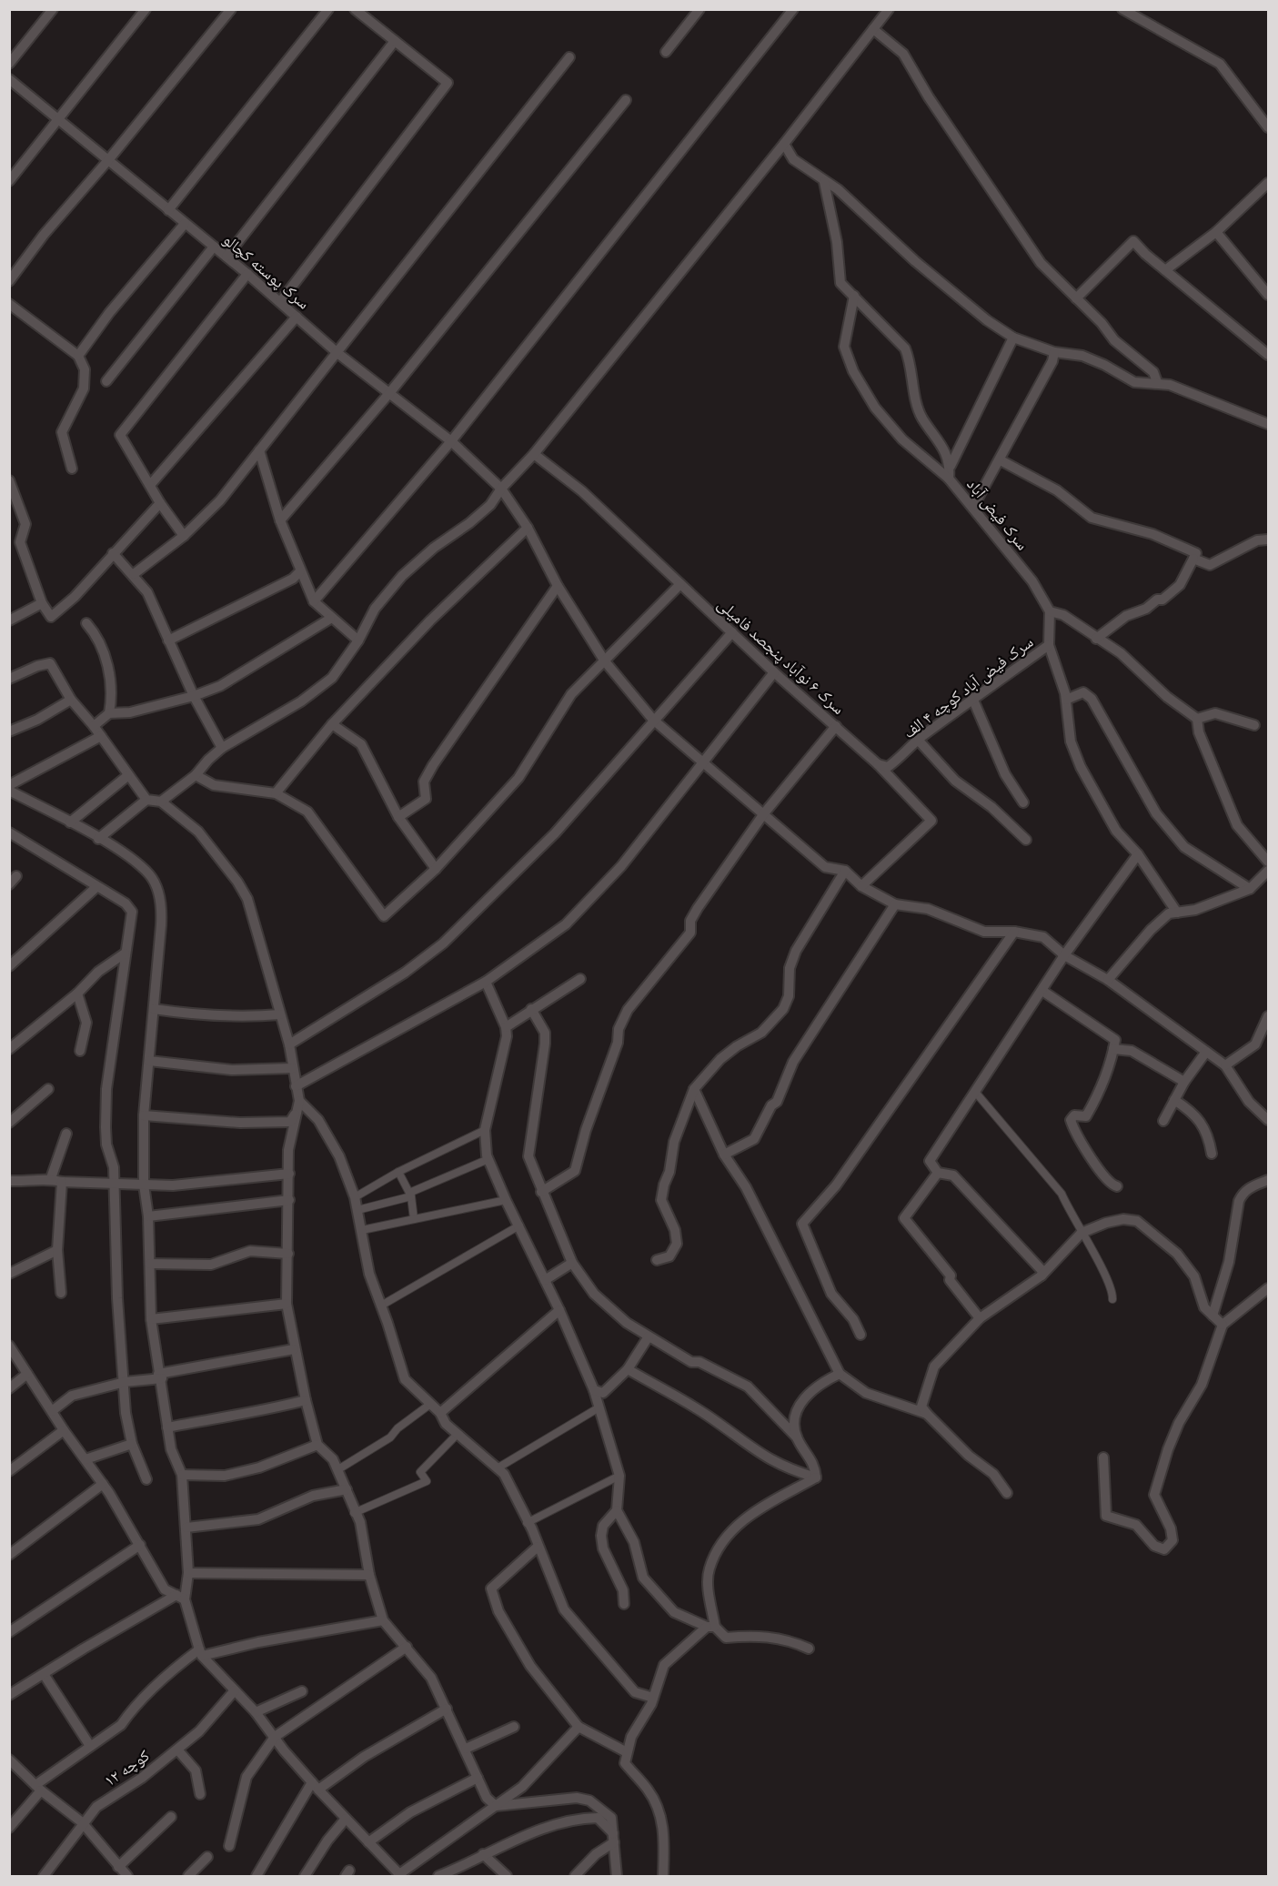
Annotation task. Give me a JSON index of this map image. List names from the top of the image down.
{
  "streets": {
    "street": [
      "سرک پوسته کچالو",
      "سرک فيض آباد",
      "سرک ۶ نوآباد پنجصد فامیلی",
      "سرک فيض آباد کوچه ۴ الف",
      "کوچه ۱۲"
    ]
  },
  "crossings": [
    ["سرک ۶ نوآباد پنجصد فامیلی", "سرک فيض آباد کوچه ۴ الف"]
  ]
}
